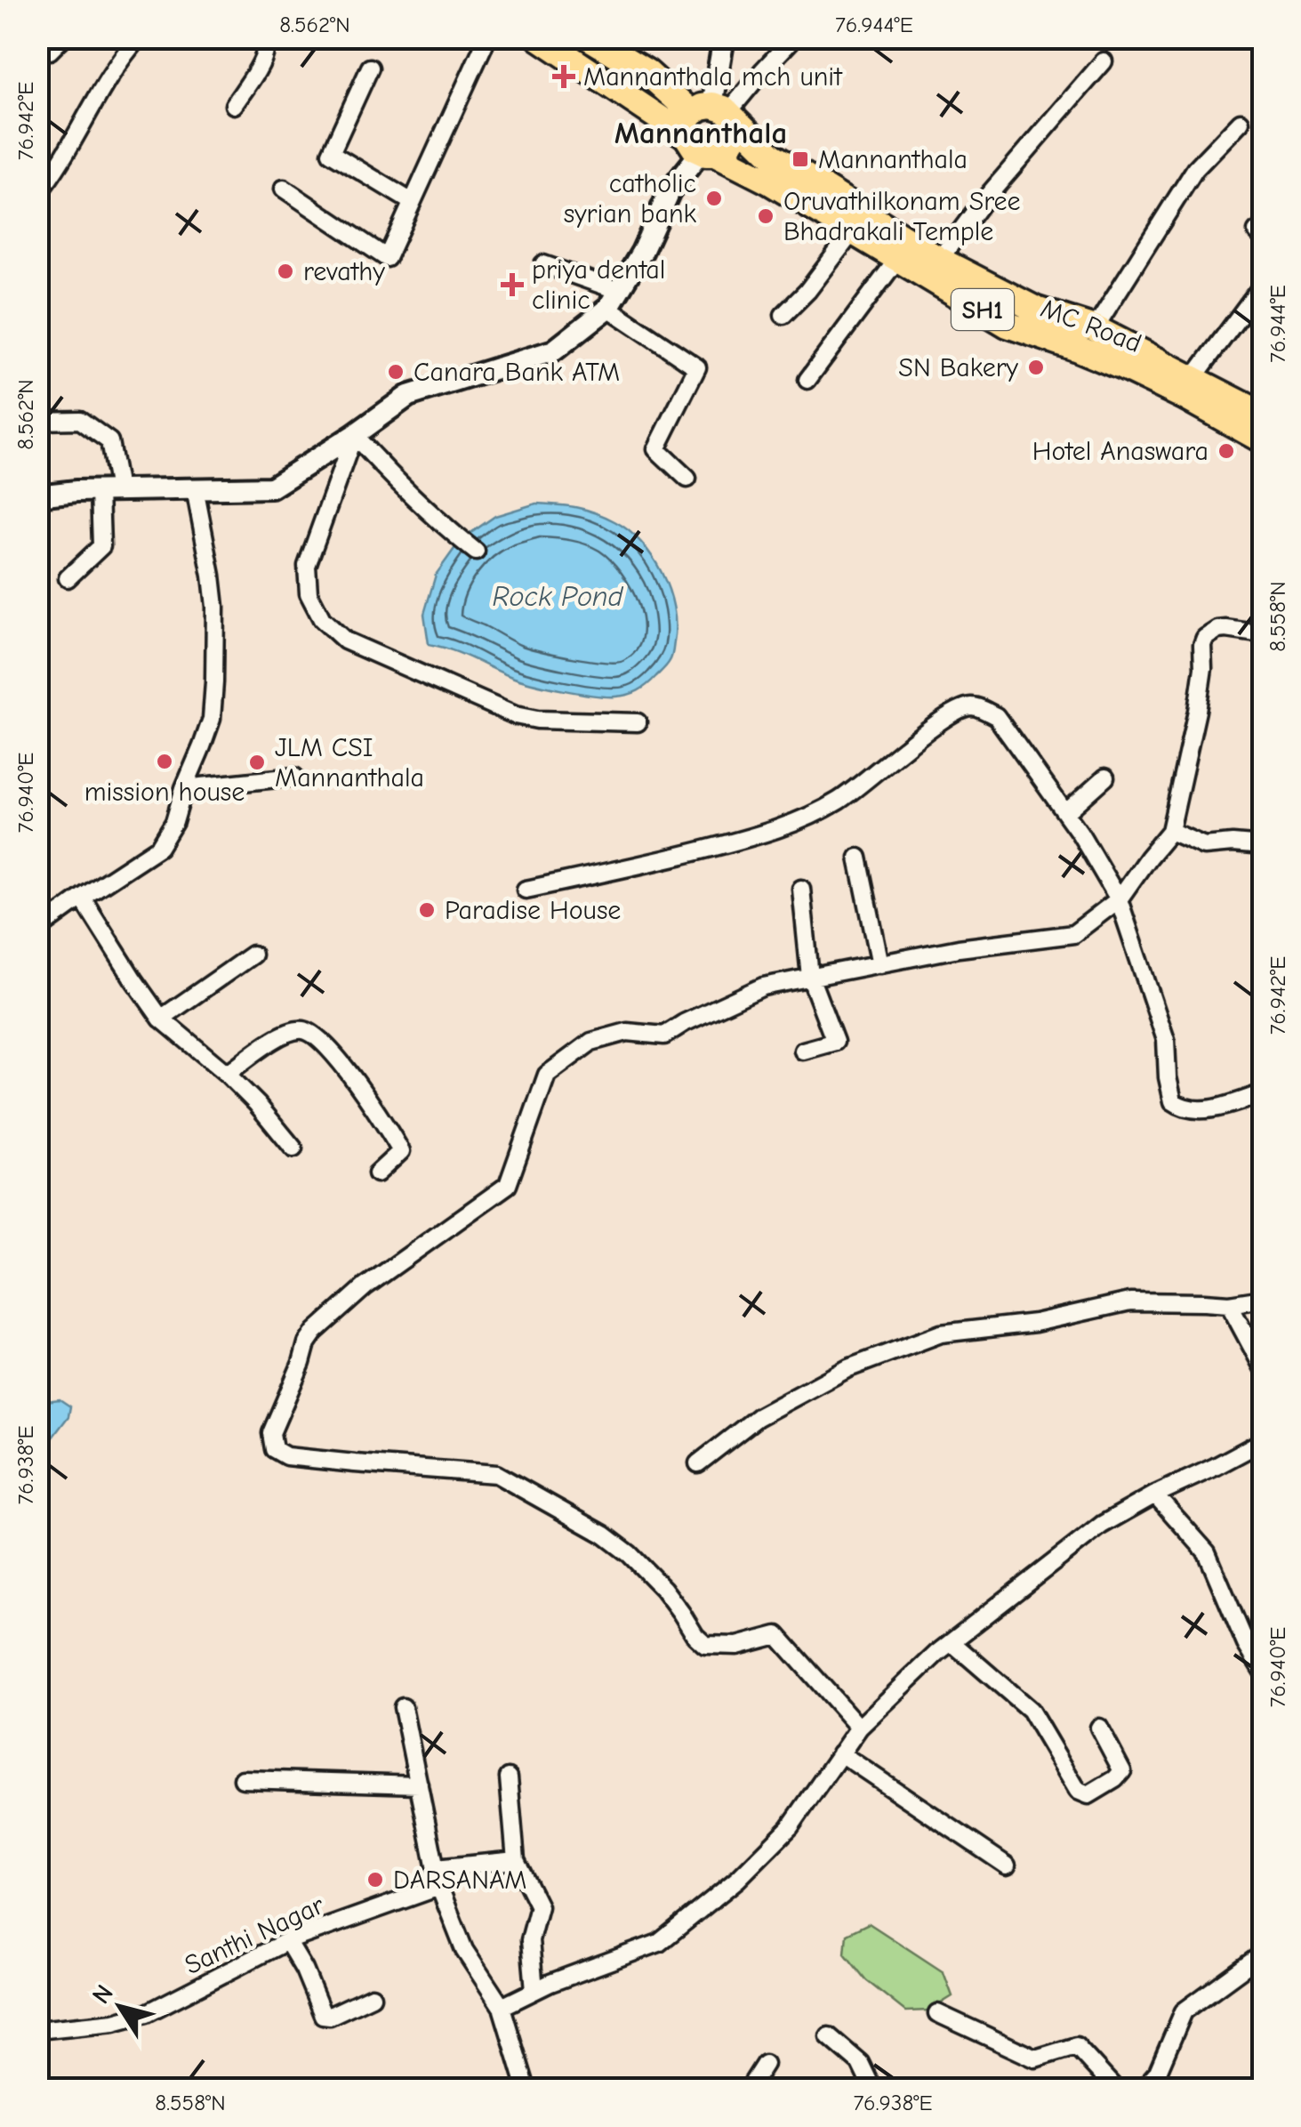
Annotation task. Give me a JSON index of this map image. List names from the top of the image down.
{
  "streets": {
    "main road": ["SH1", "MC Road"],
    "street": ["Santhi Nagar"]
  },
  "districts": ["Mannanthala"],
  "water": ["Rock Pond"],
  "places": {
    "health": ["Mannanthala mch unit", "priya dental clinic"],
    "transit": ["Mannanthala"],
    "other": [
      "catholic syrian bank",
      "Oruvathilkonam Sree Bhadrakali Temple",
      "revathy",
      "SN Bakery",
      "Canara Bank ATM",
      "Hotel Anaswara",
      "mission house",
      "JLM CSI Mannanthala",
      "Paradise House",
      "DARSANAM"
    ]
  },
  "north": "top left",
  "coordinates": [
    "8.562°N",
    "76.944°E",
    "76.942°E",
    "8.558°N",
    "76.940°E",
    "76.938°E"
  ]
}
